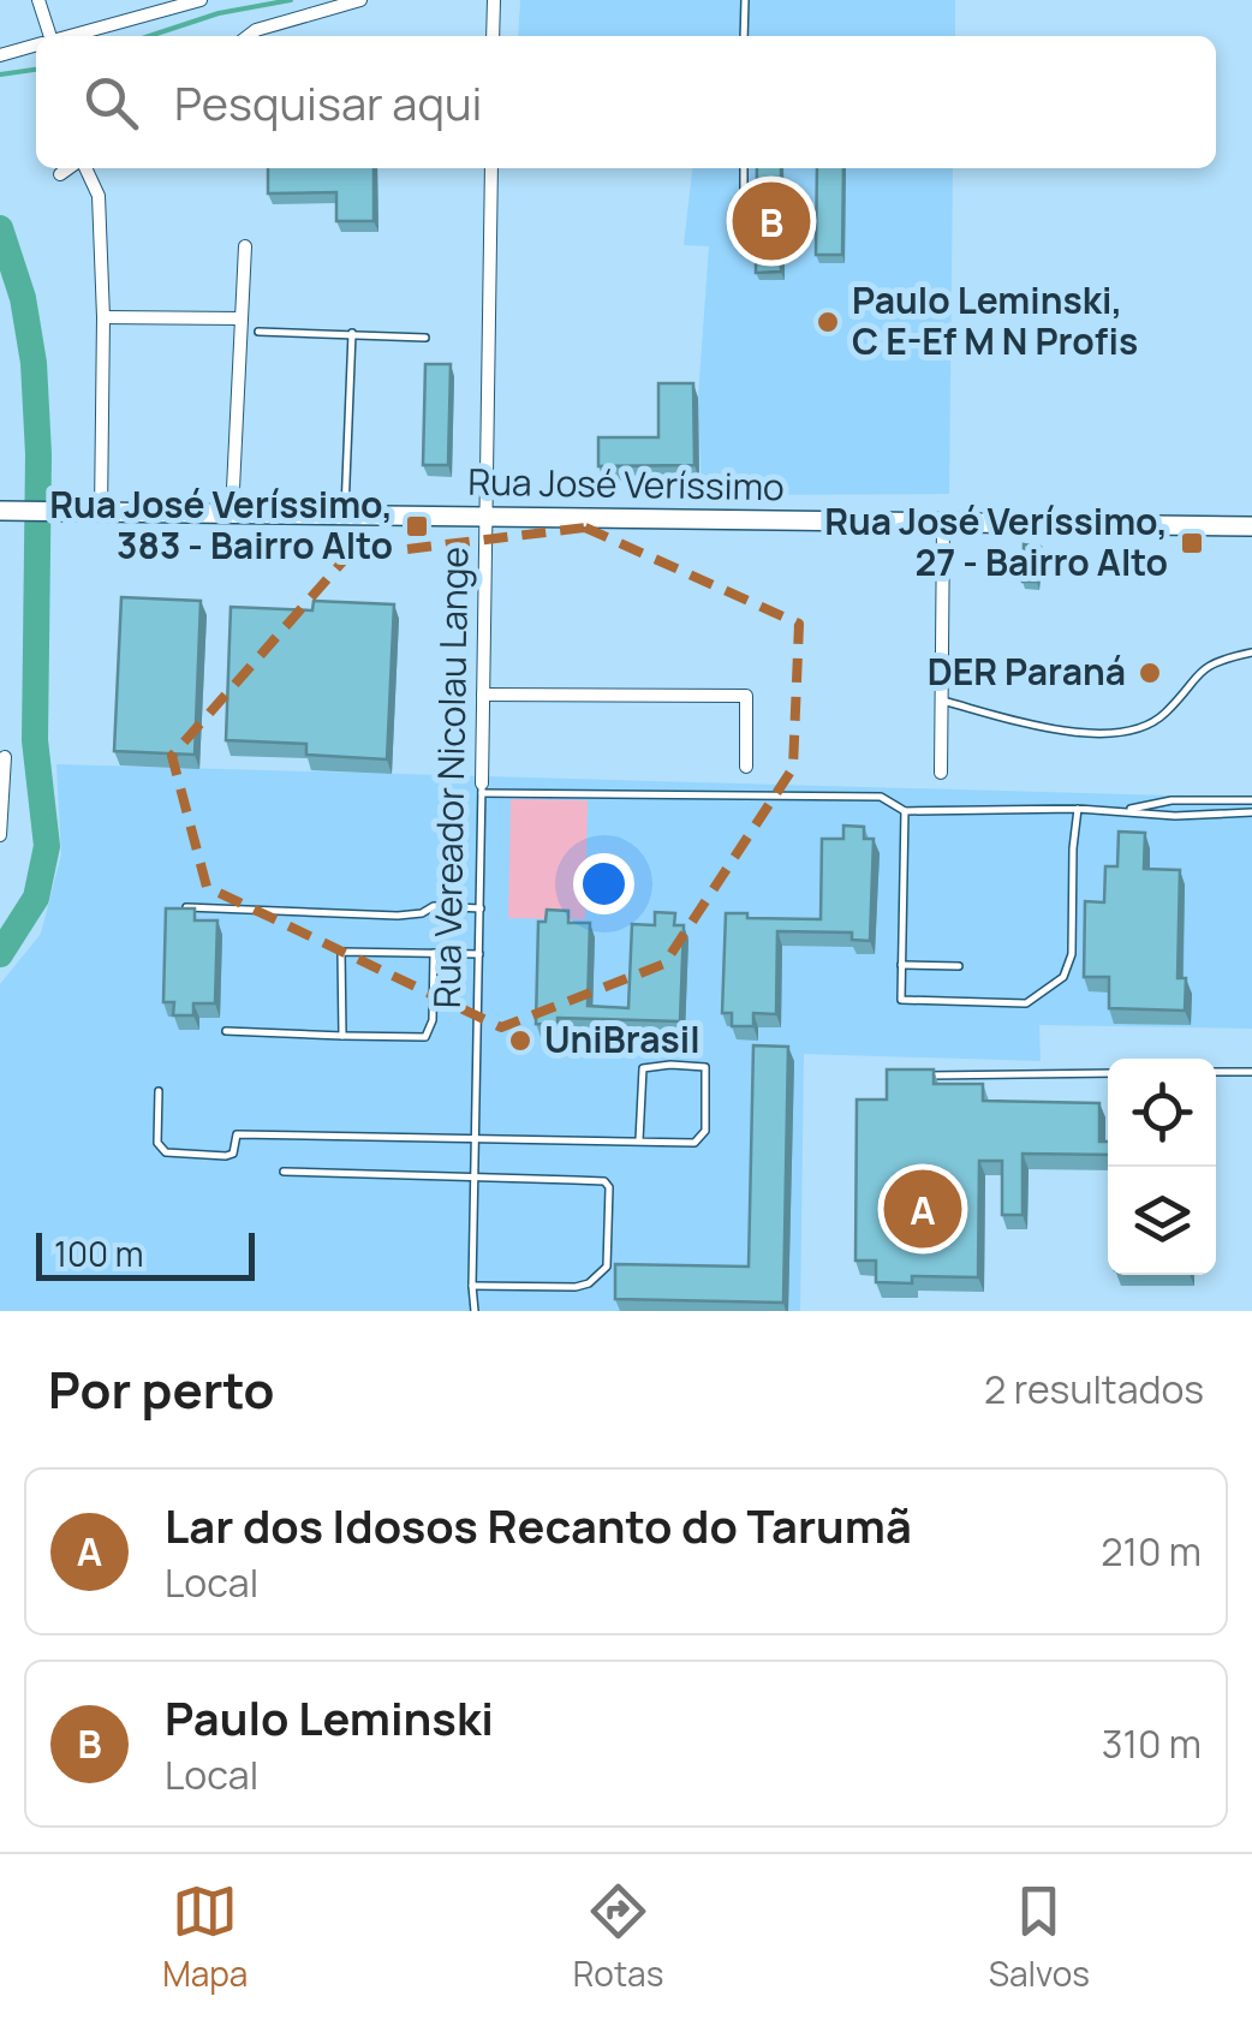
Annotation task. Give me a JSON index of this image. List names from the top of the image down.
{
  "streets": {
    "street": ["Rua José Veríssimo", "Rua Vereador Nicolau Lange"]
  },
  "crossings": [
    ["Rua José Veríssimo", "Rua Vereador Nicolau Lange"]
  ],
  "places": {
    "other": ["Paulo Leminski, C E-Ef M N Profis", "DER Paraná", "UniBrasil"],
    "transit": ["Rua José Veríssimo, 383 - Bairro Alto", "Rua José Veríssimo, 27 - Bairro Alto"]
  },
  "scale_bar": "100 m",
  "page": {
    "search": "Pesquisar aqui",
    "pins": ["B", "A"],
    "scale": "100 m",
    "heading": ["Por perto", "2 resultados"],
    "list": [
      {
        "mark": "A",
        "name": "Lar dos Idosos Recanto do Tarumã",
        "note": "Local",
        "value": "210 m"
      },
      {
        "mark": "B",
        "name": "Paulo Leminski",
        "note": "Local",
        "value": "310 m"
      }
    ],
    "nav": ["Mapa", "Rotas", "Salvos"]
  }
}
